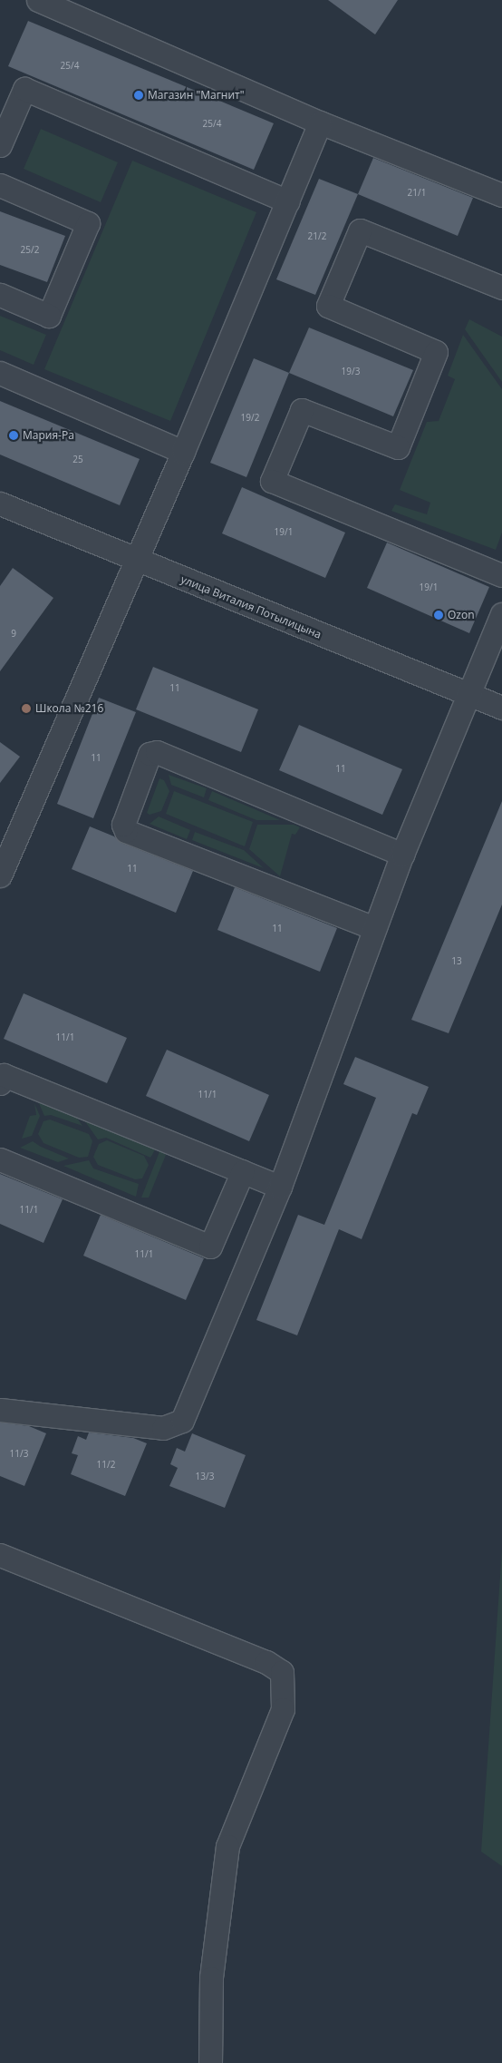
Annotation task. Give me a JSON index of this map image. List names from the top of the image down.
{
  "streets": {
    "street": ["улица Виталия Потылицына"]
  },
  "places": [
    "Магазин \"Магнит\"",
    "Мария-Ра",
    "Ozon",
    "Школа №216"
  ],
  "house_numbers": [
    "25/4",
    "25/4",
    "21/1",
    "21/2",
    "25/2",
    "19/3",
    "19/2",
    "25",
    "19/1",
    "19/1",
    "9",
    "11",
    "11",
    "11",
    "11",
    "11",
    "13",
    "11/1",
    "11/1",
    "11/1",
    "11/1",
    "11/3",
    "11/2",
    "13/3"
  ]
}
